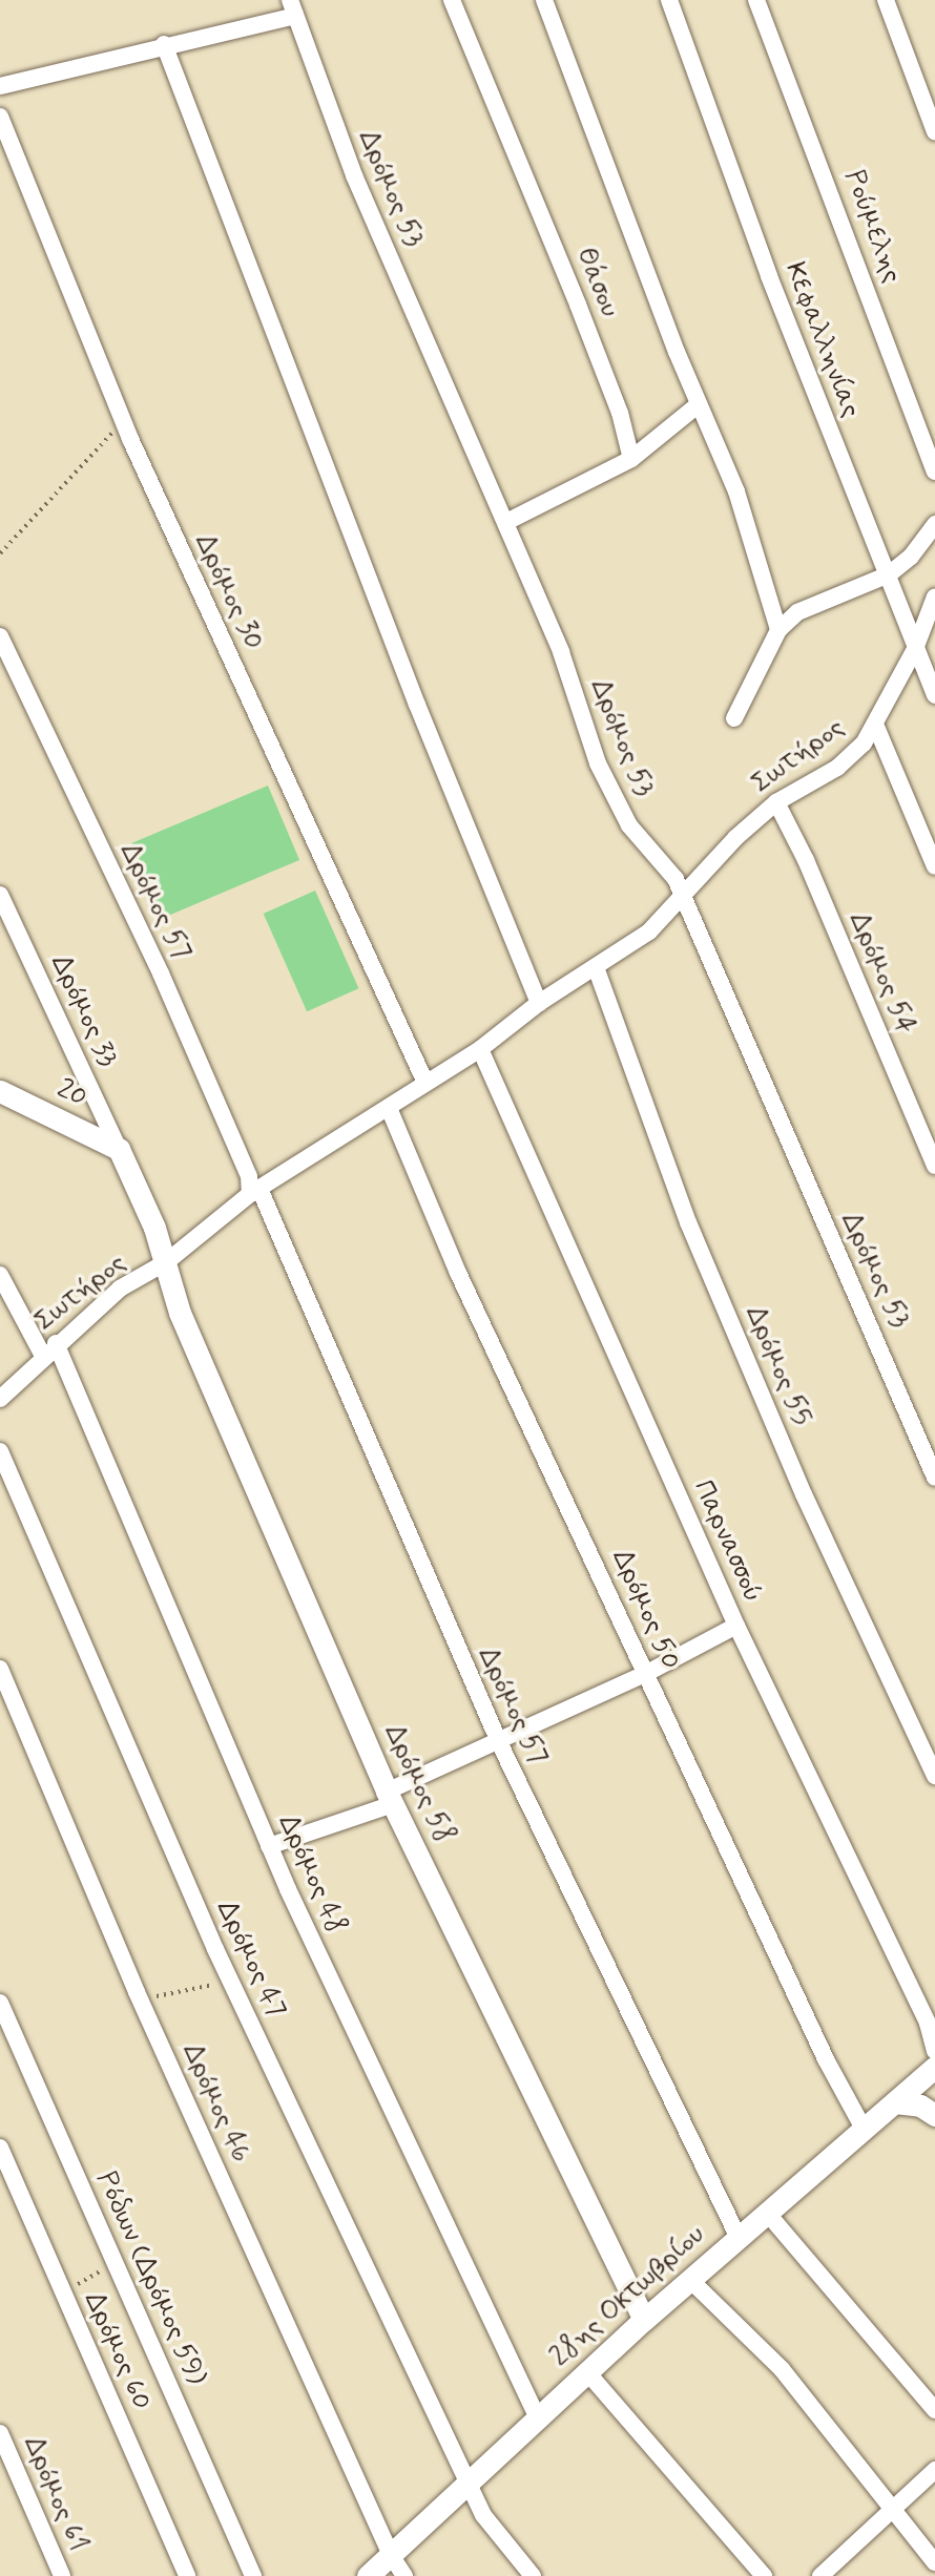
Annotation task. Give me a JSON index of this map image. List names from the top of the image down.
{
  "streets": {
    "street": [
      "Δρόμος 53",
      "Ρούμελης",
      "Θάσου",
      "Κεφαλληνίας",
      "Δρόμος 30",
      "Σωτήρος",
      "Δρόμος 57",
      "Δρόμος 54",
      "Δρόμος 33",
      "20",
      "Δρόμος 55",
      "Παρνασσού",
      "Δρόμος 50",
      "Δρόμος 58",
      "Δρόμος 48",
      "Δρόμος 47",
      "Δρόμος 46",
      "Ρόδων (Δρόμος 59)",
      "28ης Οκτωβρίου",
      "Δρόμος 60",
      "Δρόμος 61"
    ]
  },
  "crossings": [
    ["Δρόμος 53", "Σωτήρος"],
    ["Κεφαλληνίας", "Σωτήρος"],
    ["Δρόμος 30", "Σωτήρος"],
    ["Σωτήρος", "Δρόμος 57"],
    ["Σωτήρος", "Δρόμος 54"],
    ["Σωτήρος", "Δρόμος 55"],
    ["Σωτήρος", "Παρνασσού"],
    ["Σωτήρος", "Δρόμος 50"],
    ["Σωτήρος", "Δρόμος 58"],
    ["Σωτήρος", "Δρόμος 48"],
    ["Δρόμος 57", "28ης Οκτωβρίου"],
    ["Δρόμος 33", "20"],
    ["Δρόμος 33", "Δρόμος 58"],
    ["20", "Δρόμος 58"],
    ["Δρόμος 50", "28ης Οκτωβρίου"],
    ["Δρόμος 58", "28ης Οκτωβρίου"],
    ["Δρόμος 48", "28ης Οκτωβρίου"],
    ["Δρόμος 47", "28ης Οκτωβρίου"],
    ["Δρόμος 46", "28ης Οκτωβρίου"]
  ]
}
